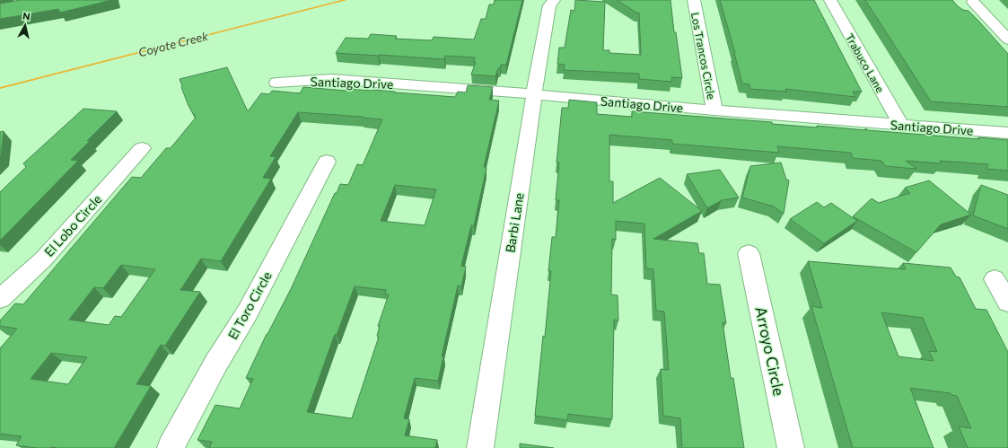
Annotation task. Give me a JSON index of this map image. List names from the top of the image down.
{
  "streets": {
    "street": [
      "Los Trancos Circle",
      "Trabuco Lane",
      "Santiago Drive",
      "Barbi Lane",
      "El Lobo Circle",
      "El Toro Circle",
      "Arroyo Circle"
    ]
  },
  "crossings": [
    ["Los Trancos Circle", "Santiago Drive"],
    ["Trabuco Lane", "Santiago Drive"],
    ["Santiago Drive", "Barbi Lane"]
  ],
  "water": ["Coyote Creek"],
  "north": "top"
}
